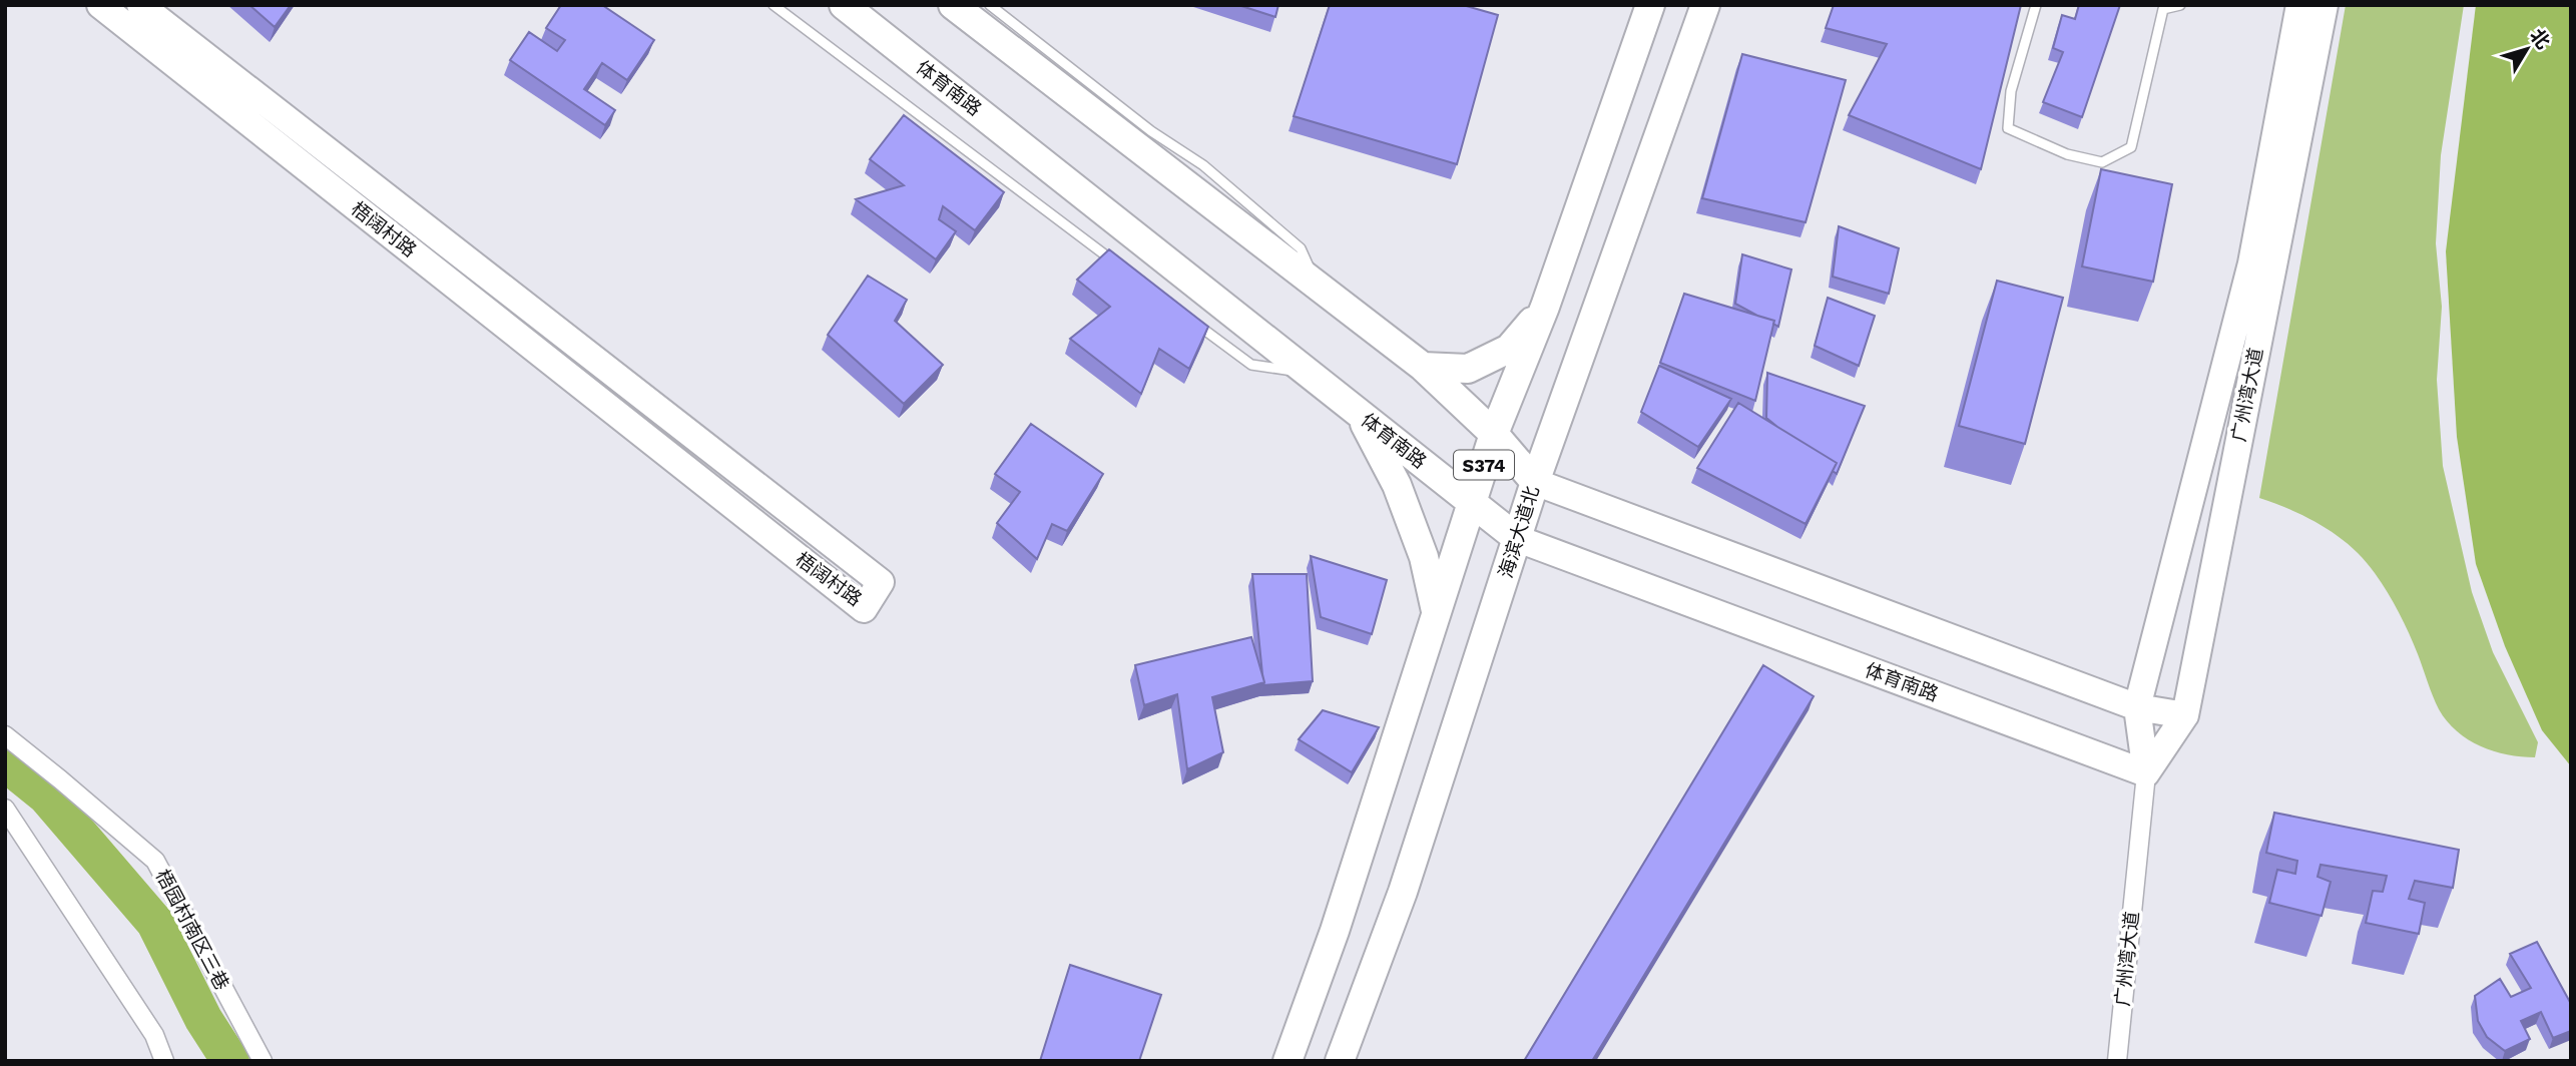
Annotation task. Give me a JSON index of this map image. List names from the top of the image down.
{
  "streets": {
    "main road": ["体育南路", "S374", "海滨大道北"],
    "street": ["梧阔村路", "广州湾大道", "梧园村南区三巷"]
  },
  "crossings": [
    ["体育南路", "广州湾大道"],
    ["体育南路", "S374"],
    ["体育南路", "海滨大道北"]
  ],
  "north": "top right"
}
